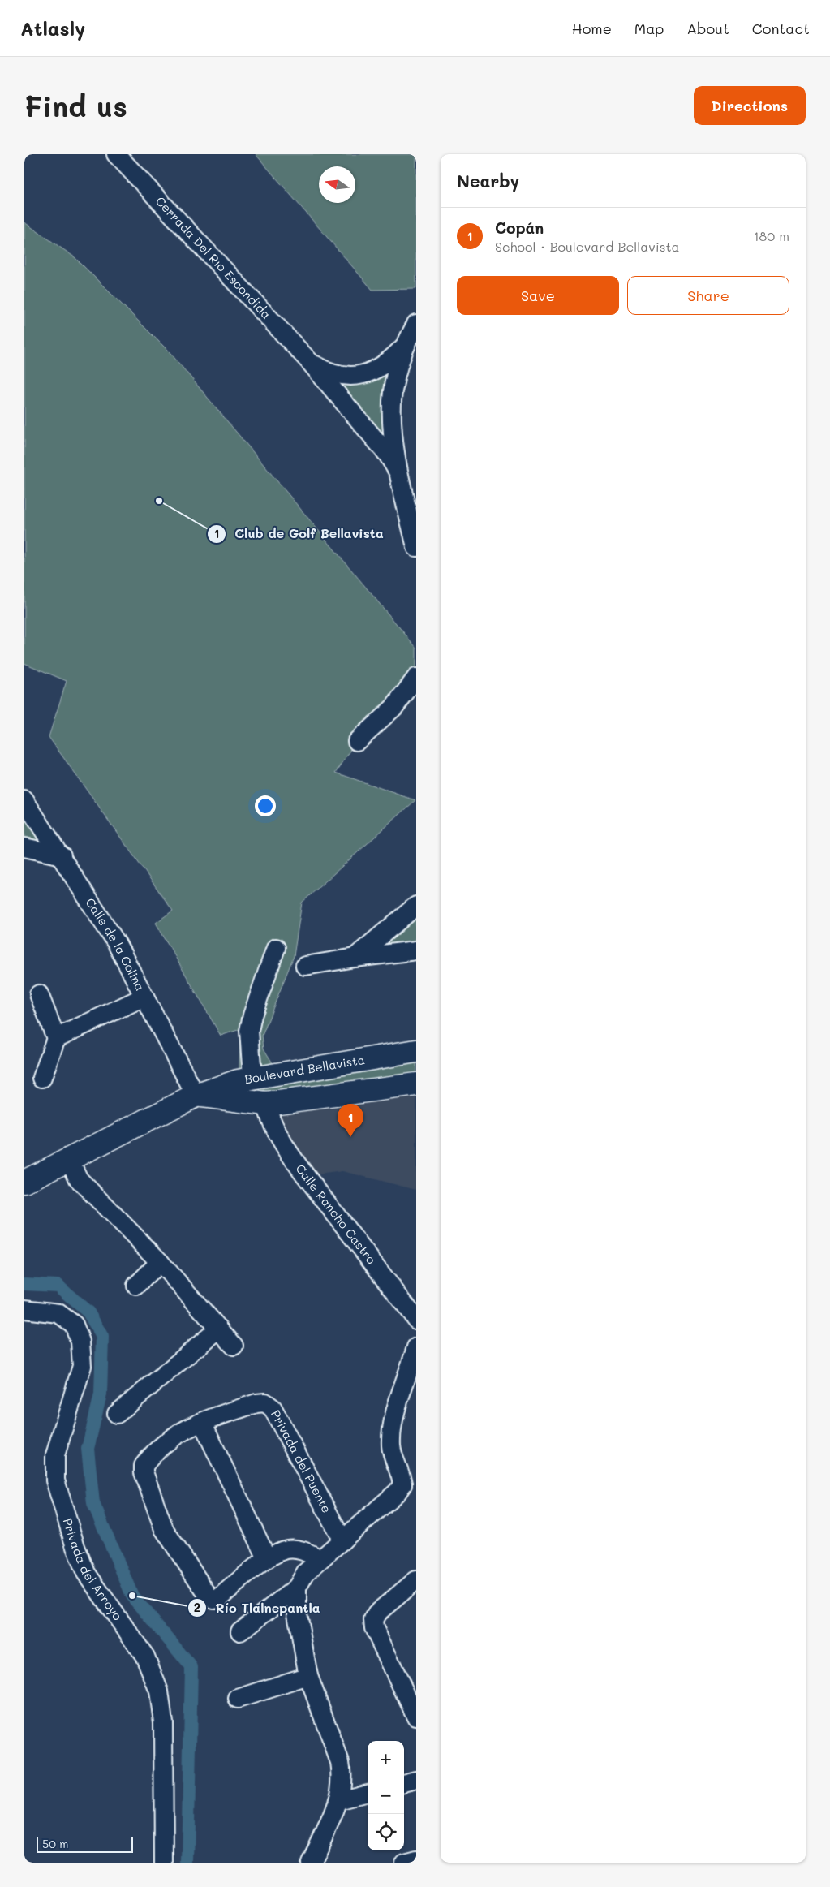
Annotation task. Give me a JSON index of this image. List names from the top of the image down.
{
  "streets": {
    "main road": ["Boulevard Bellavista"],
    "street": [
      "Cerrada Del Río Escondida",
      "Calle de la Colina",
      "Calle Rancho Castro",
      "Privada del Puente",
      "Privada del Arroyo"
    ]
  },
  "crossings": [
    ["Calle de la Colina", "Boulevard Bellavista"],
    ["Boulevard Bellavista", "Calle Rancho Castro"]
  ],
  "places": ["Club de Golf Bellavista", "Río Tlalnepantla"],
  "scale_bar": "50 m",
  "north": "left",
  "page": {
    "header": "Atlasly",
    "nav": [
      "Home",
      "Map",
      "About",
      "Contact"
    ],
    "buttons": [
      "Directions",
      ["Save", "Share"]
    ],
    "title": "Find us",
    "heading": "Nearby",
    "list": [
      {
        "mark": "1",
        "name": "Copán",
        "note": "School · Boulevard Bellavista",
        "value": "180 m"
      }
    ],
    "pins": "1",
    "map_buttons": ["+", "−"],
    "scale": "50 m"
  }
}
